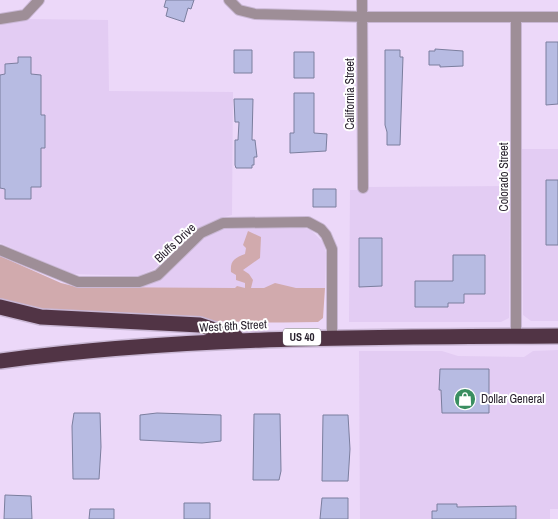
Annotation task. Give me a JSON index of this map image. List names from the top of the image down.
{
  "streets": {
    "highway": ["West 6th Street", "US 40"],
    "street": ["California Street", "Colorado Street", "Bluffs Drive"]
  },
  "crossings": [
    ["Colorado Street", "West 6th Street"],
    ["Bluffs Drive", "West 6th Street"]
  ],
  "places": {
    "shop": ["Dollar General"]
  }
}
